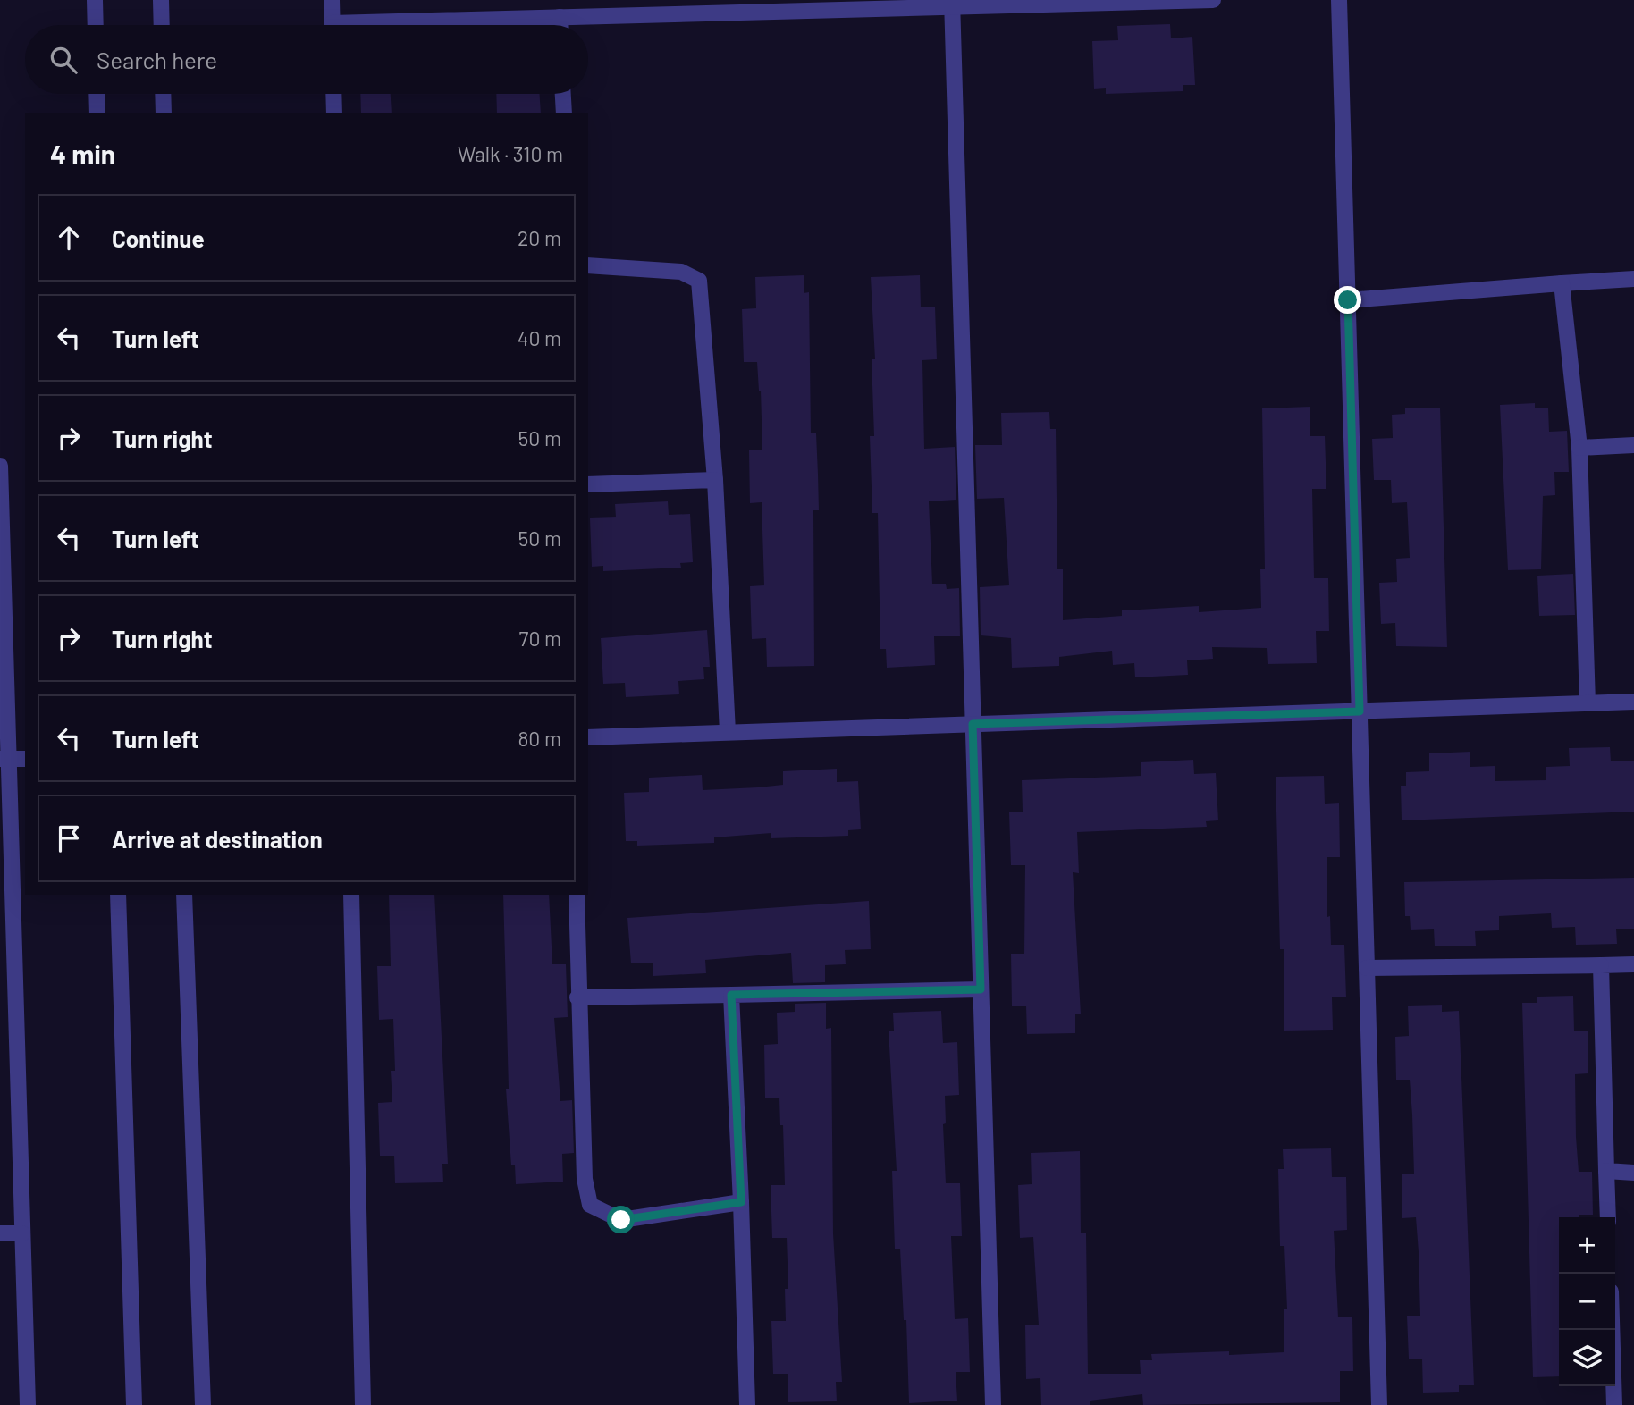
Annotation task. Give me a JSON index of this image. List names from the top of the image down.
{
  "page": {
    "search": "Search here",
    "heading": ["4 min", "Walk · 310 m"],
    "list": [
      ["Continue", "20 m"],
      ["Turn left", "40 m"],
      ["Turn right", "50 m"],
      ["Turn left", "50 m"],
      ["Turn right", "70 m"],
      ["Turn left", "80 m"],
      "Arrive at destination"
    ],
    "map_buttons": ["+", "−"]
  }
}
